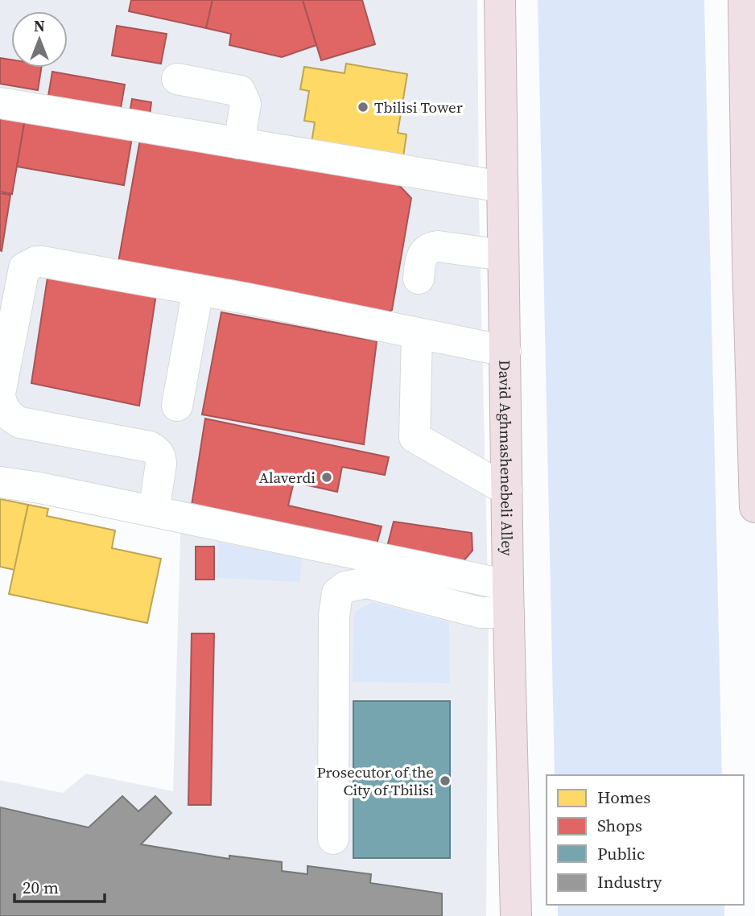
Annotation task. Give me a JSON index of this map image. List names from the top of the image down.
{
  "streets": {
    "highway": ["David Aghmashenebeli Alley"]
  },
  "places": ["Tbilisi Tower", "Alaverdi", "Prosecutor of the City of Tbilisi"],
  "legend": [
    "Homes",
    "Shops",
    "Public",
    "Industry"
  ],
  "scale_bar": "20 m",
  "north": "top"
}
